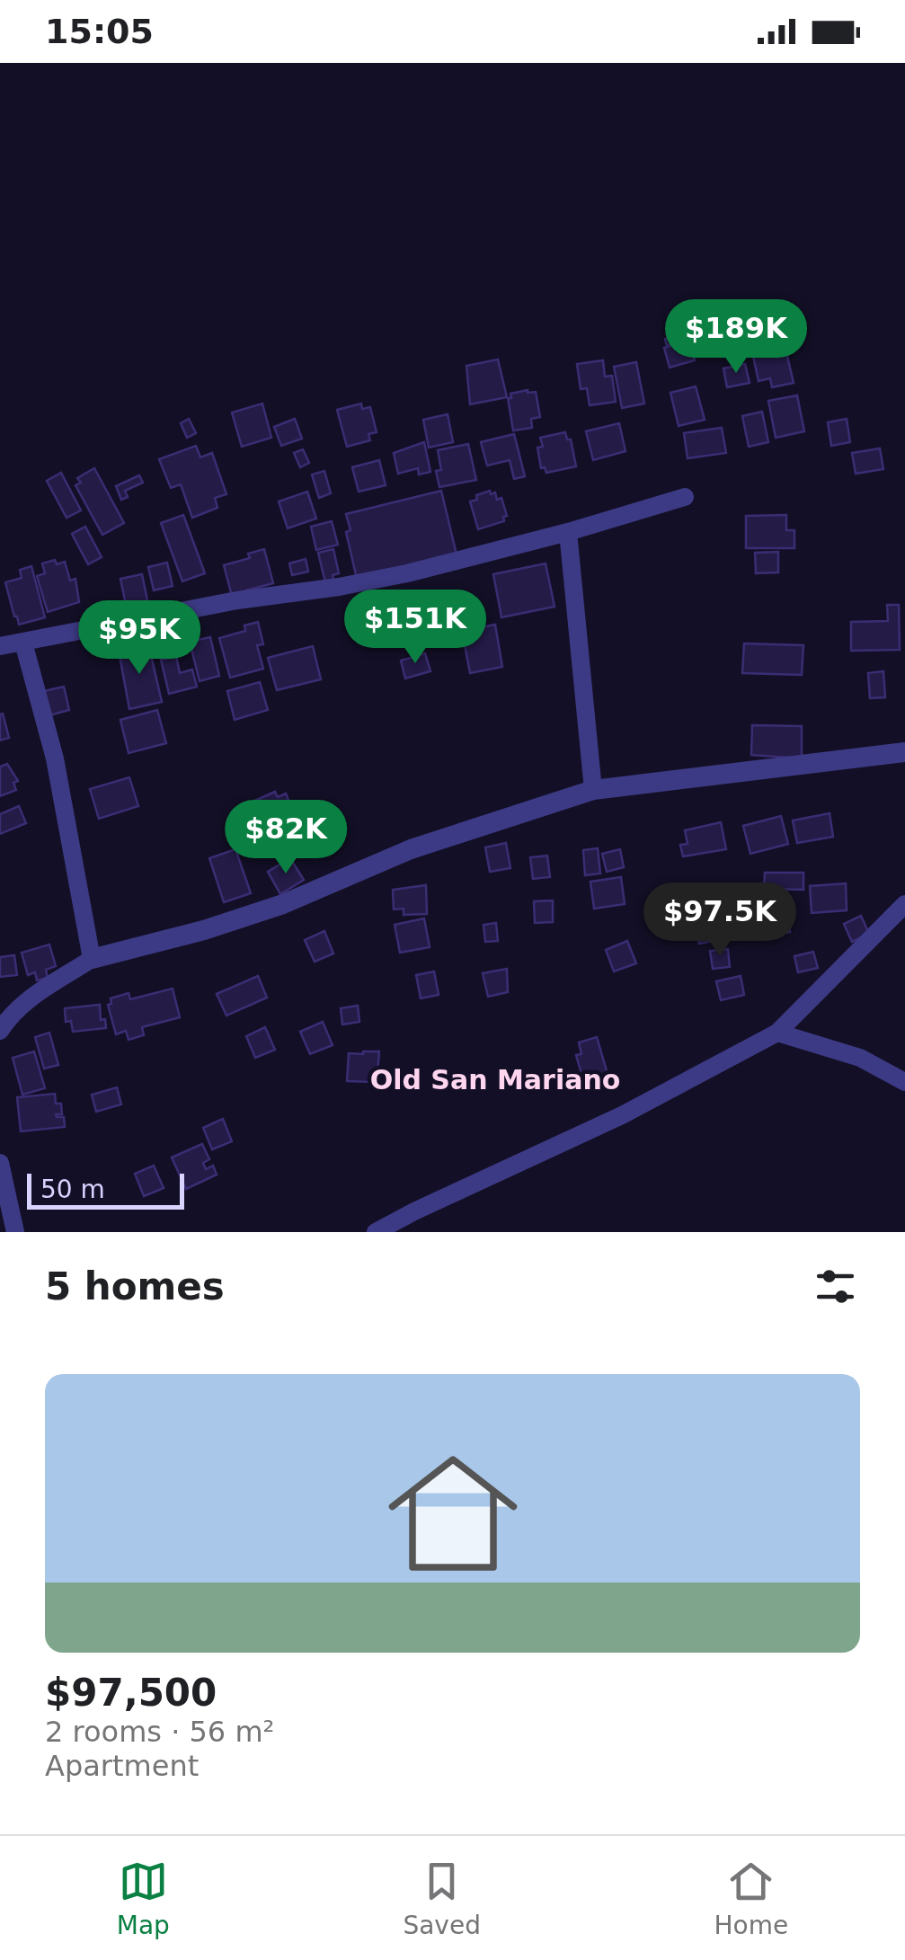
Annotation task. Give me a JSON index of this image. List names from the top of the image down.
{
  "districts": ["Old San Mariano"],
  "scale_bar": "50 m",
  "page": {
    "status": "15:05",
    "price": [
      "$189K",
      "$151K",
      "$95K",
      "$82K",
      "$97.5K"
    ],
    "scale": "50 m",
    "heading": "5 homes",
    "list": [
      {
        "name": "$97,500",
        "note": "2 rooms · 56 m² · Apartment"
      }
    ],
    "tabs": ["Map", "Saved", "Home"]
  }
}
